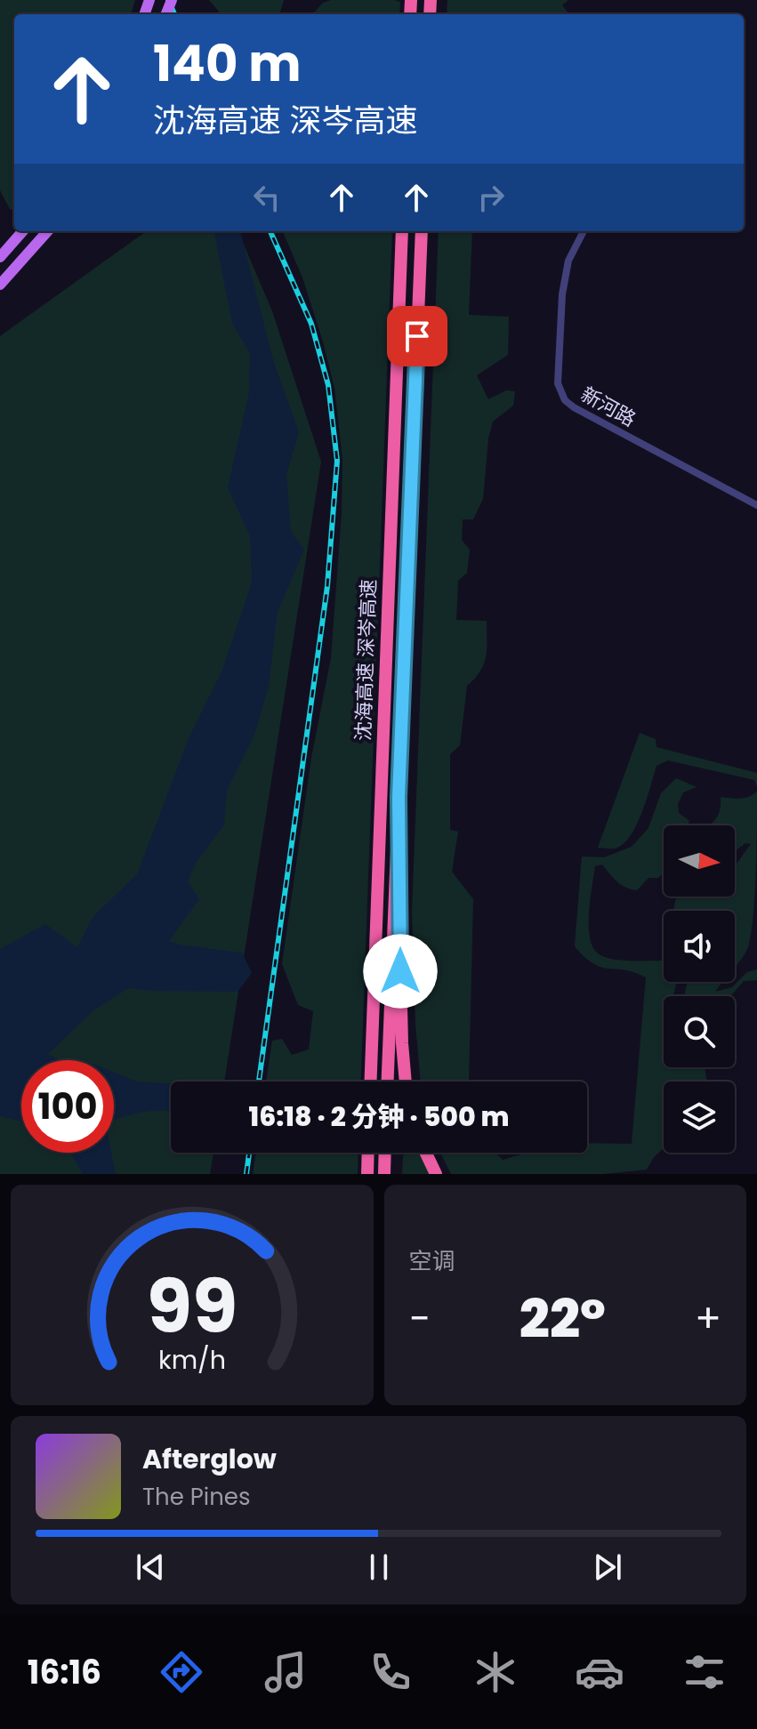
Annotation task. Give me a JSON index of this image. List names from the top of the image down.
{
  "streets": {
    "highway": ["沈海高速 深岑高速"],
    "street": ["新河路"]
  },
  "north": "right",
  "page": {
    "turn": ["140 m", "沈海高速 深岑高速"],
    "limit": "100",
    "trip": "16:18 · 2 分钟 · 500 m",
    "tile": "空调",
    "heat": ["−", "22°", "+"],
    "song": ["Afterglow", "The Pines"],
    "tabs": "16:16",
    "gauge": ["99", "km/h"]
  }
}
